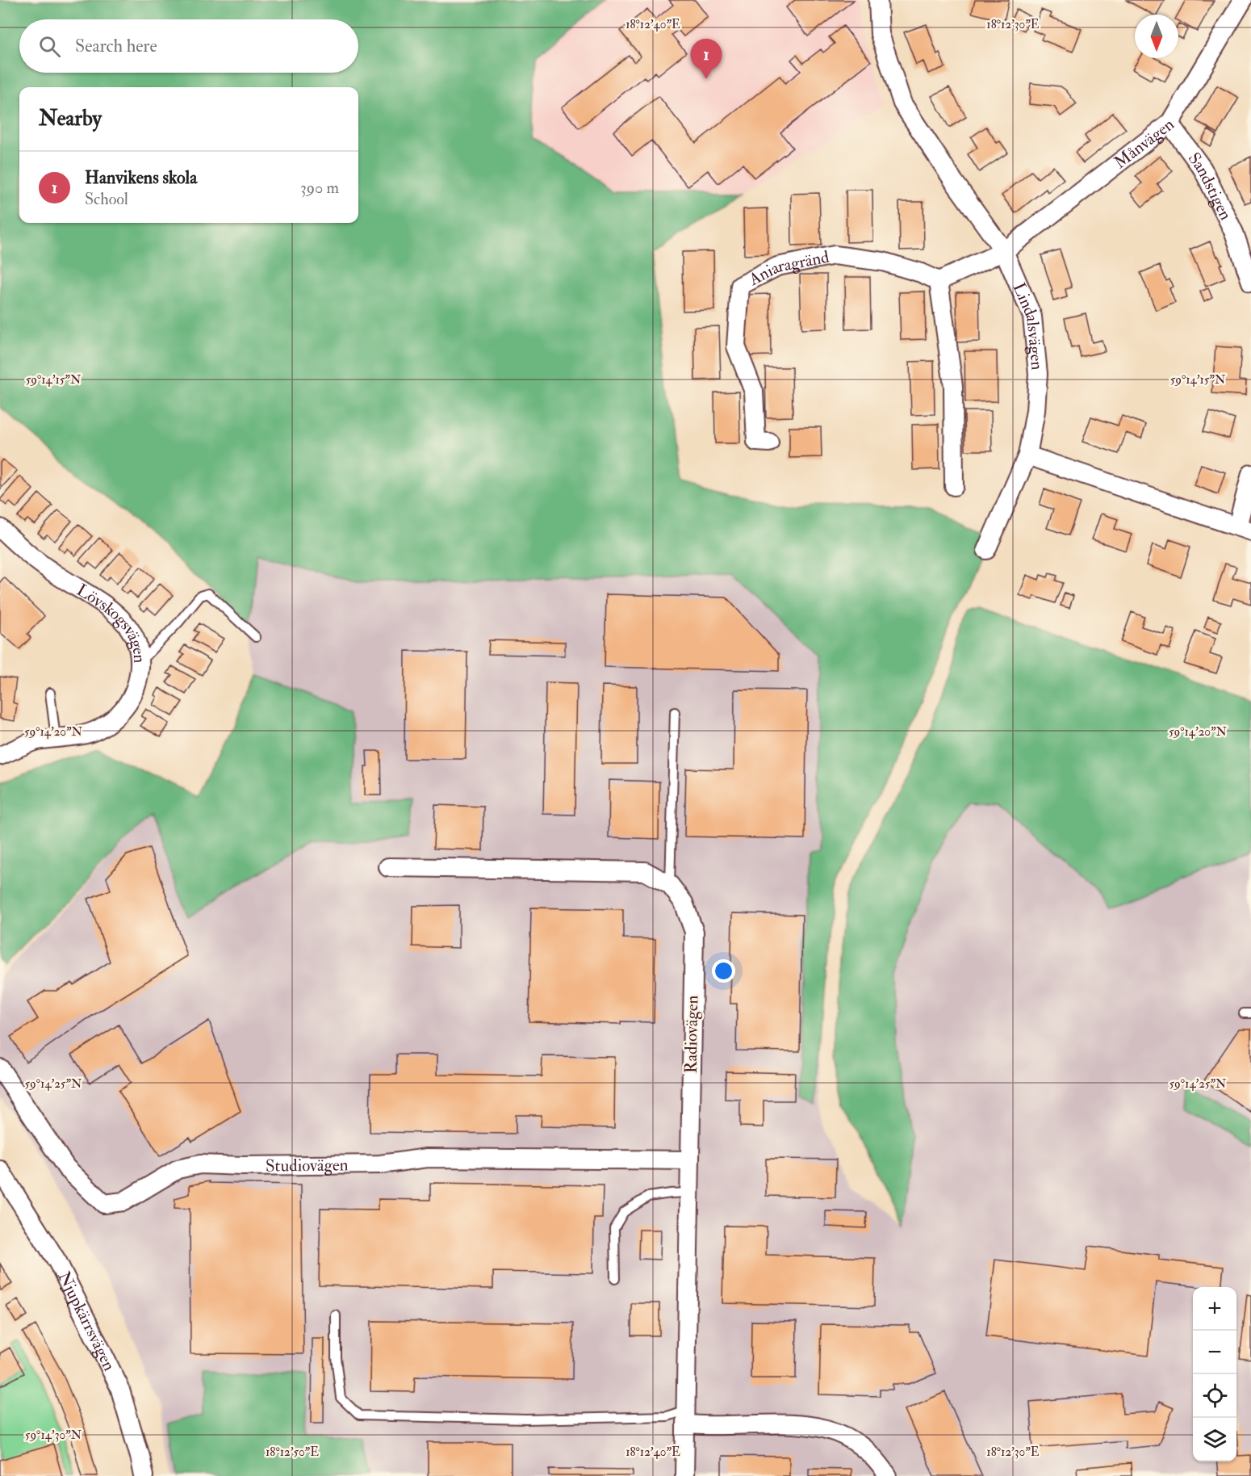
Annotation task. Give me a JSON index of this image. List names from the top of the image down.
{
  "streets": {
    "street": [
      "Månvägen",
      "Sandstigen",
      "Aniaragränd",
      "Lindalsvägen",
      "Lövskogsvägen",
      "Radiovägen",
      "Studiovägen",
      "Njupkärrsvägen"
    ]
  },
  "crossings": [
    ["Månvägen", "Sandstigen"],
    ["Månvägen", "Lindalsvägen"],
    ["Radiovägen", "Studiovägen"]
  ],
  "north": "bottom",
  "page": {
    "search": "Search here",
    "pins": "1",
    "heading": "Nearby",
    "list": [
      {
        "mark": "1",
        "name": "Hanvikens skola",
        "note": "School",
        "value": "390 m"
      }
    ],
    "map_buttons": ["+", "−"]
  },
  "coordinates": [
    "18°12'40\"E",
    "18°12'30\"E",
    "59°14'15\"N",
    "59°14'20\"N",
    "59°14'25\"N",
    "59°14'30\"N",
    "18°12'50\"E"
  ]
}
